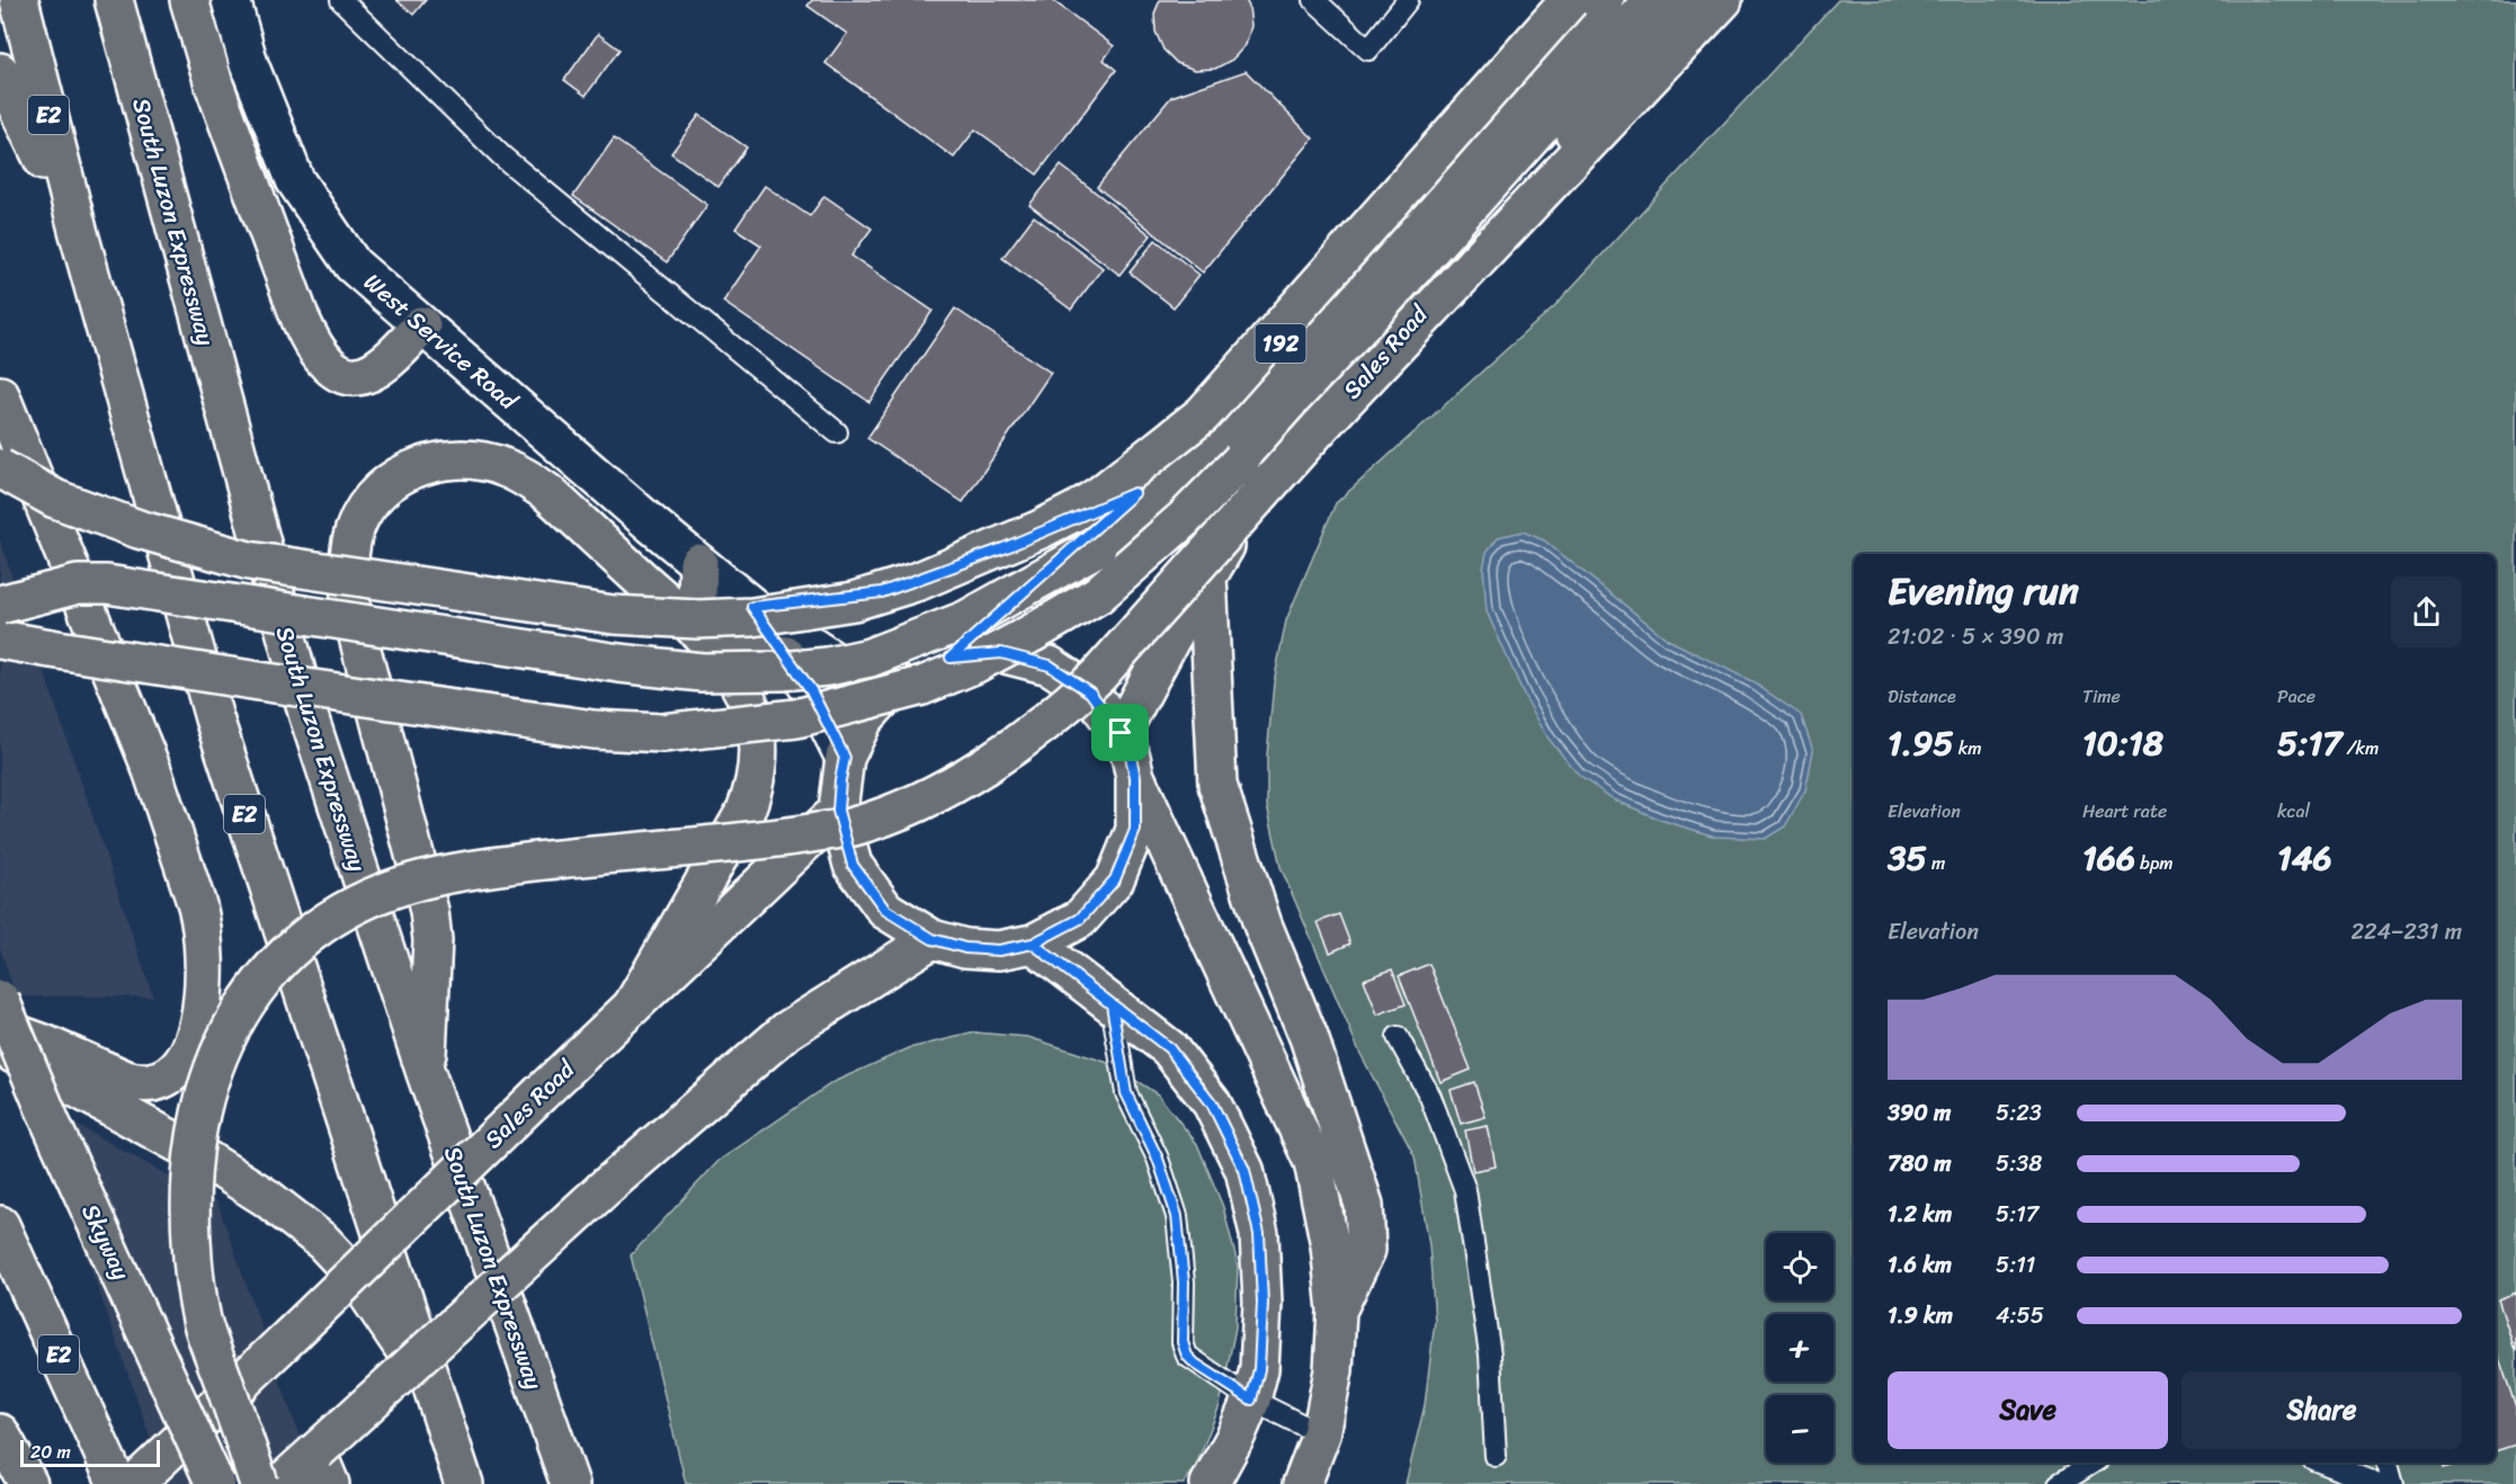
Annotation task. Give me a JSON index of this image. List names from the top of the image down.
{
  "streets": {
    "main road": [
      "E2",
      "South Luzon Expressway",
      "West Service Road",
      "192",
      "Sales Road",
      "Skyway"
    ]
  },
  "crossings": [
    ["West Service Road", "192"],
    ["192", "Sales Road"]
  ],
  "scale_bar": "20 m",
  "page": {
    "heading": ["Evening run", "21:02 · 5 × 390 m"],
    "stats": [
      ["Distance", "1.95 km"],
      ["Time", "10:18"],
      ["Pace", "5:17 /km"],
      ["Elevation", "35 m"],
      ["Heart rate", "166 bpm"],
      ["kcal", "146"]
    ],
    "chart": ["Elevation", "224–231 m"],
    "list": [
      {
        "name": "390 m",
        "note": "5:23"
      },
      {
        "name": "780 m",
        "note": "5:38"
      },
      {
        "name": "1.2 km",
        "note": "5:17"
      },
      {
        "name": "1.6 km",
        "note": "5:11"
      },
      {
        "name": "1.9 km",
        "note": "4:55"
      }
    ],
    "map_buttons": ["+", "−"],
    "buttons": ["Save", "Share"],
    "scale": "20 m"
  }
}
